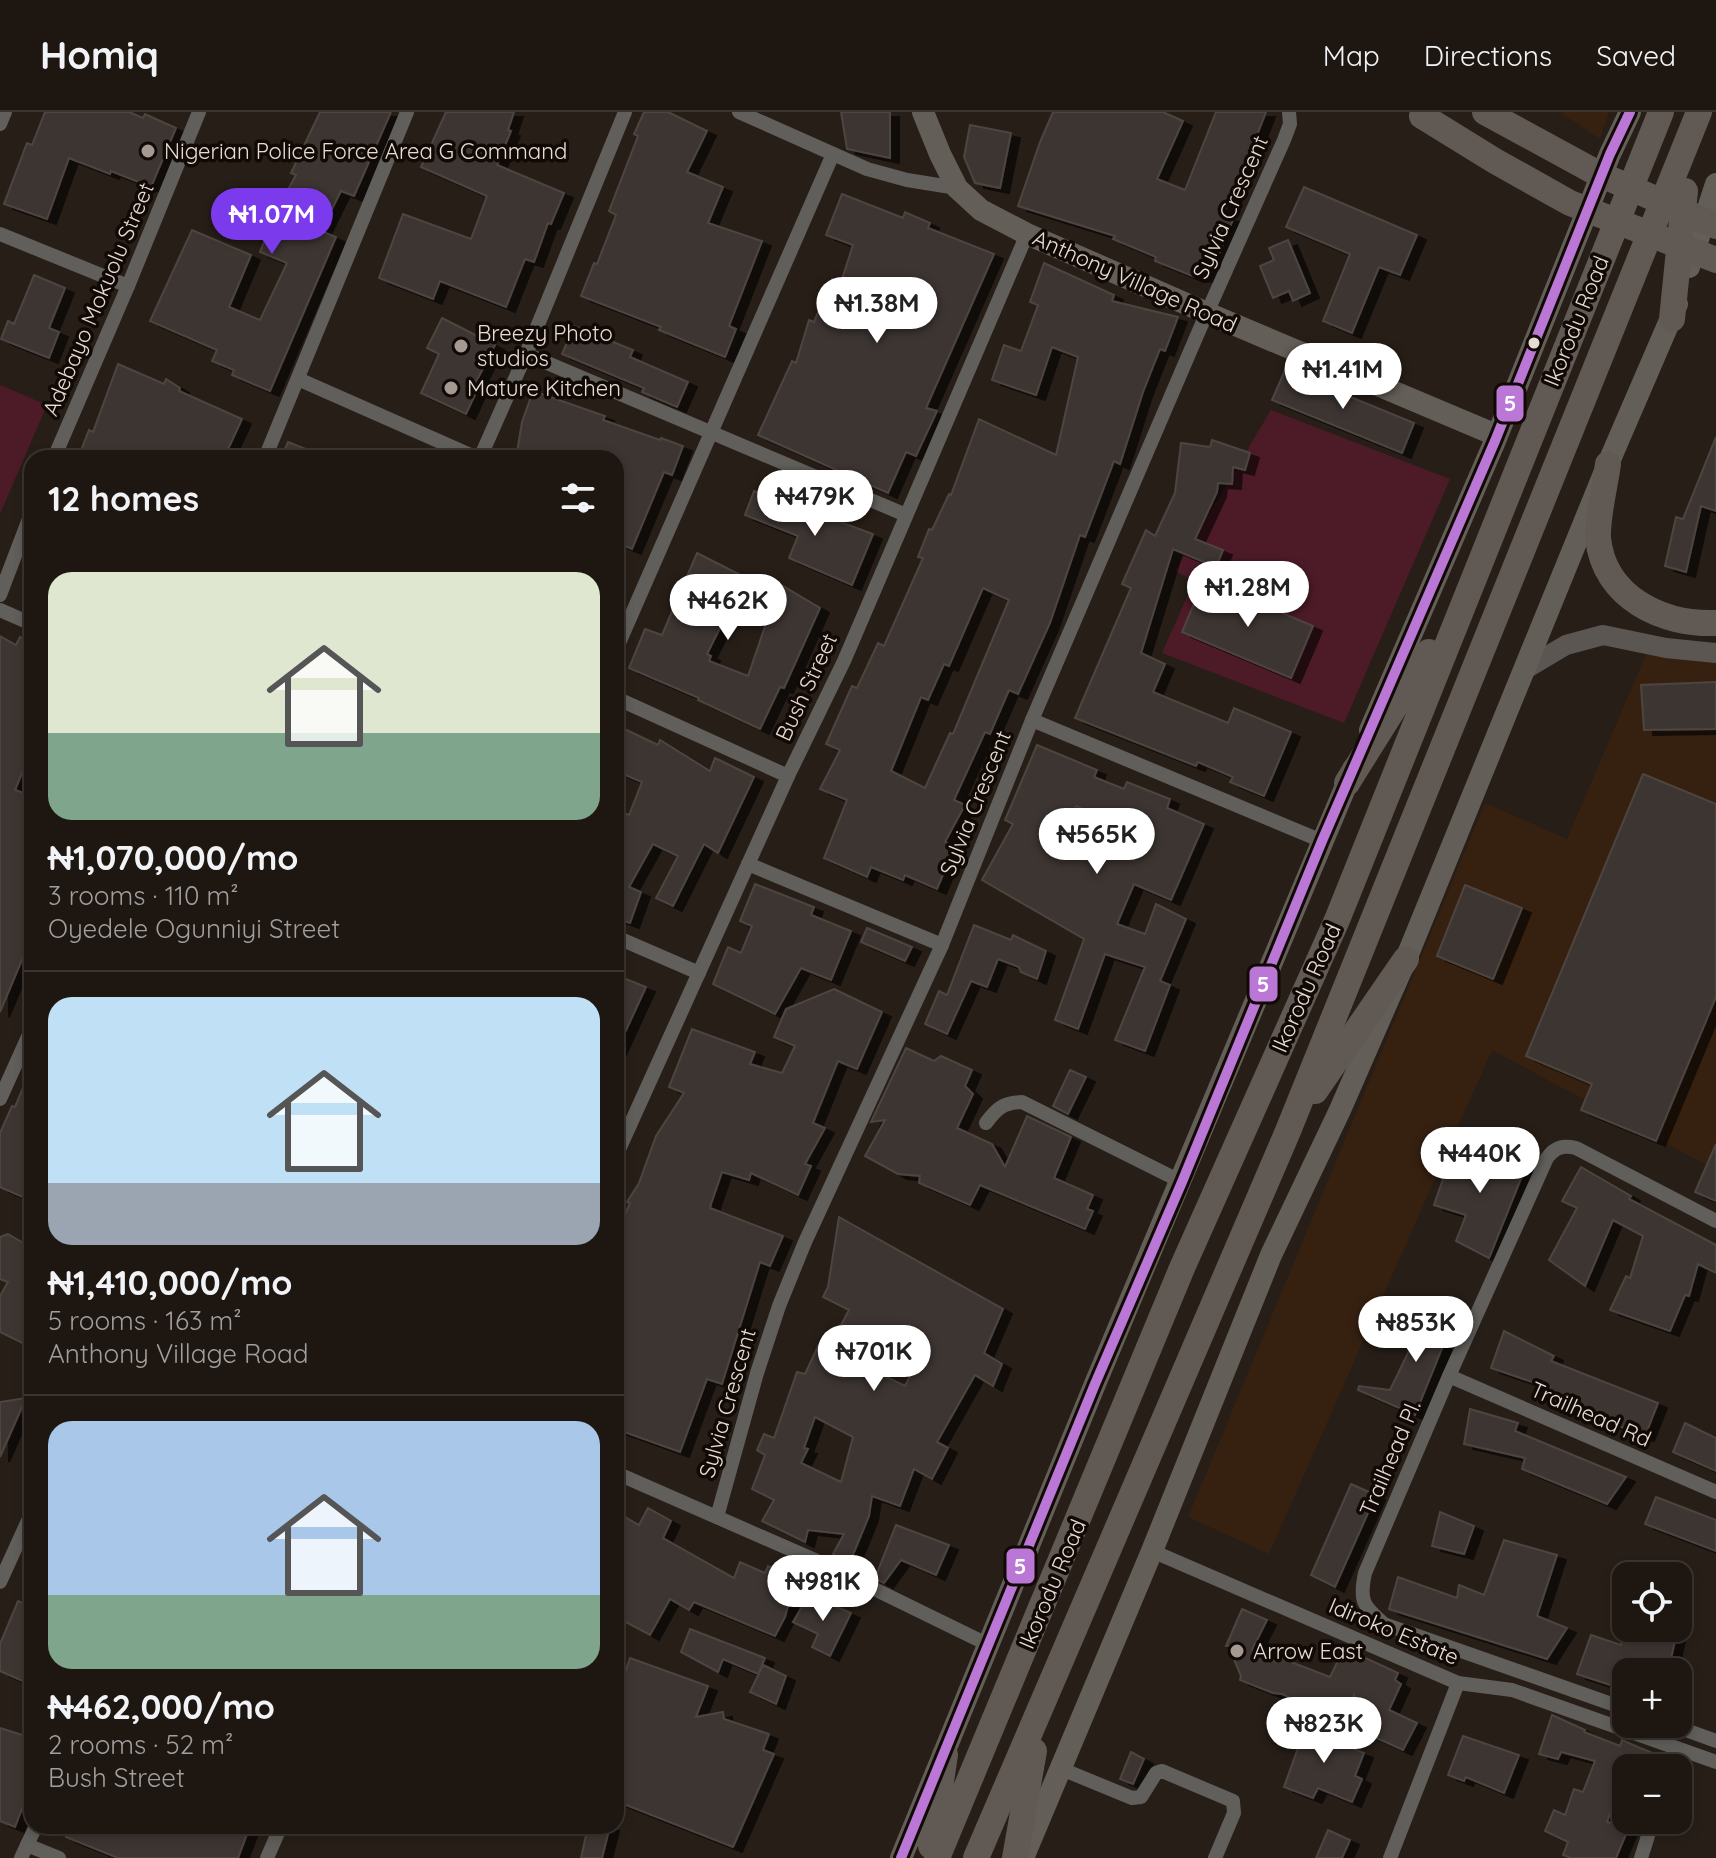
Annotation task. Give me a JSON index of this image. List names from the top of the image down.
{
  "streets": {
    "highway": ["Ikorodu Road"],
    "main road": ["Anthony Village Road"],
    "street": [
      "Sylvia Crescent",
      "Adebayo Mokuolu Street",
      "Bush Street",
      "Trailhead Rd",
      "Trailhead Pl.",
      "Idiroko Estate"
    ]
  },
  "crossings": [
    ["Sylvia Crescent", "Anthony Village Road"],
    ["Anthony Village Road", "Ikorodu Road"],
    ["Anthony Village Road", "Bush Street"],
    ["Trailhead Rd", "Trailhead Pl."]
  ],
  "places": [
    "Nigerian Police Force Area G Command",
    "Breezy Photo studios",
    "Mature Kitchen",
    "Arrow East"
  ],
  "lines": ["transit line 5"],
  "page": {
    "header": "Homiq",
    "nav": ["Map", "Directions", "Saved"],
    "price": [
      "₦1.07M",
      "₦1.38M",
      "₦1.41M",
      "₦479K",
      "₦1.28M",
      "₦462K",
      "₦565K",
      "₦440K",
      "₦853K",
      "₦701K",
      "₦981K",
      "₦823K"
    ],
    "heading": "12 homes",
    "list": [
      {
        "name": "₦1,070,000/mo",
        "note": "3 rooms · 110 m² · Oyedele Ogunniyi Street"
      },
      {
        "name": "₦1,410,000/mo",
        "note": "5 rooms · 163 m² · Anthony Village Road"
      },
      {
        "name": "₦462,000/mo",
        "note": "2 rooms · 52 m² · Bush Street"
      }
    ],
    "map_buttons": ["+", "−"]
  }
}
